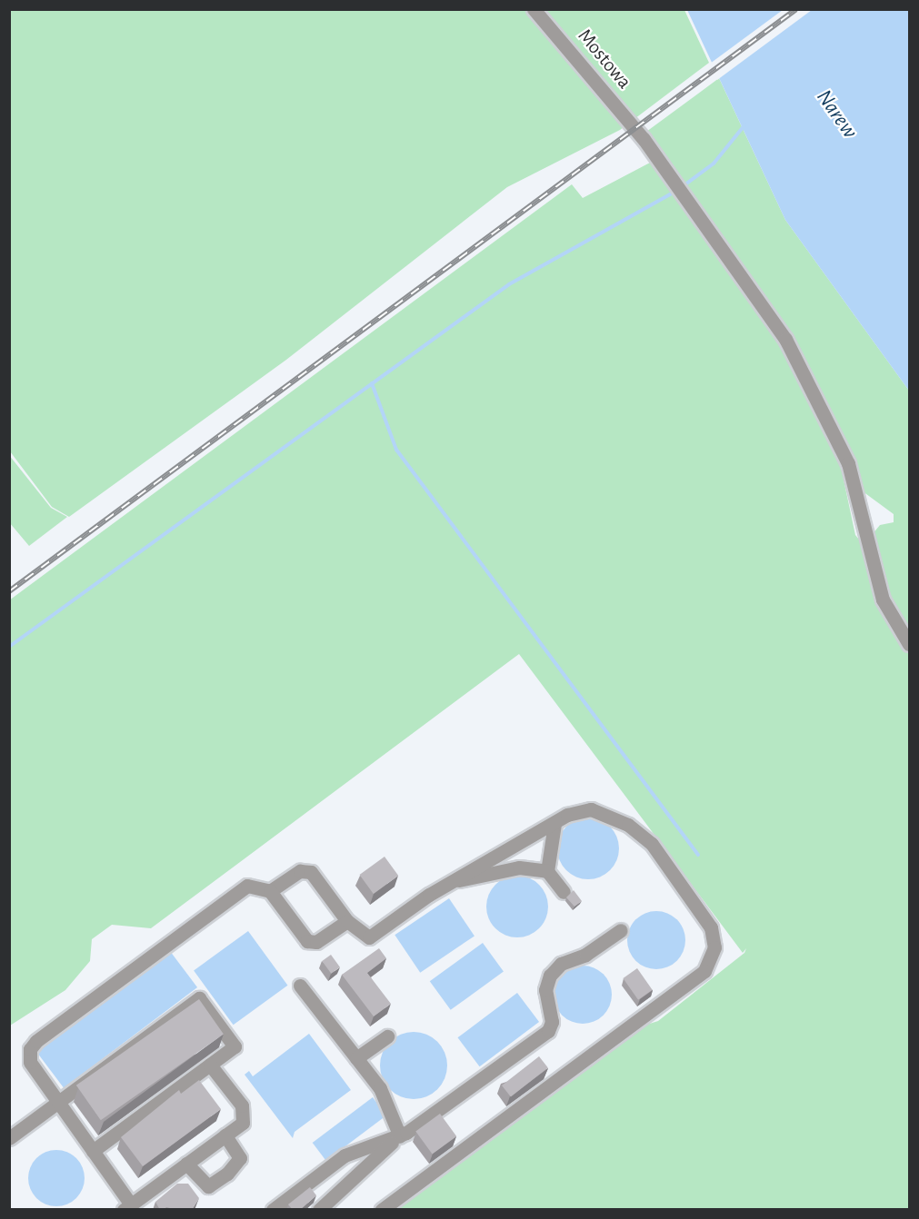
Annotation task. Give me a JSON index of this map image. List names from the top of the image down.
{
  "streets": {
    "street": ["Mostowa"]
  },
  "water": ["Narew"]
}
